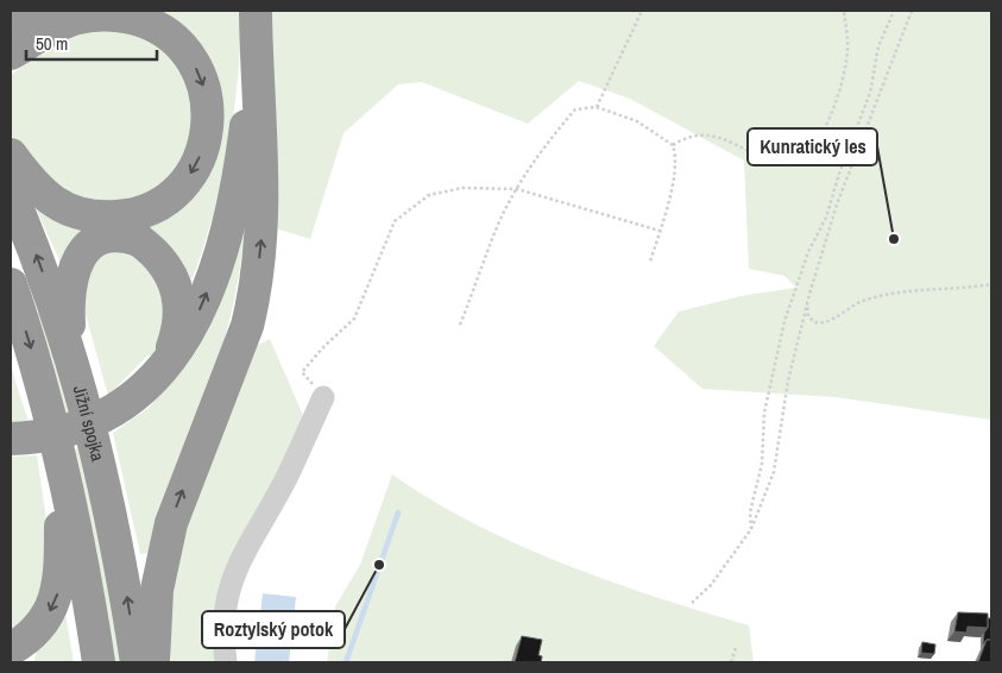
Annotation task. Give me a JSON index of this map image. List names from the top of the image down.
{
  "streets": {
    "highway": ["Jižní spojka"]
  },
  "places": ["Kunratický les", "Roztylský potok"],
  "scale_bar": "50 m"
}
